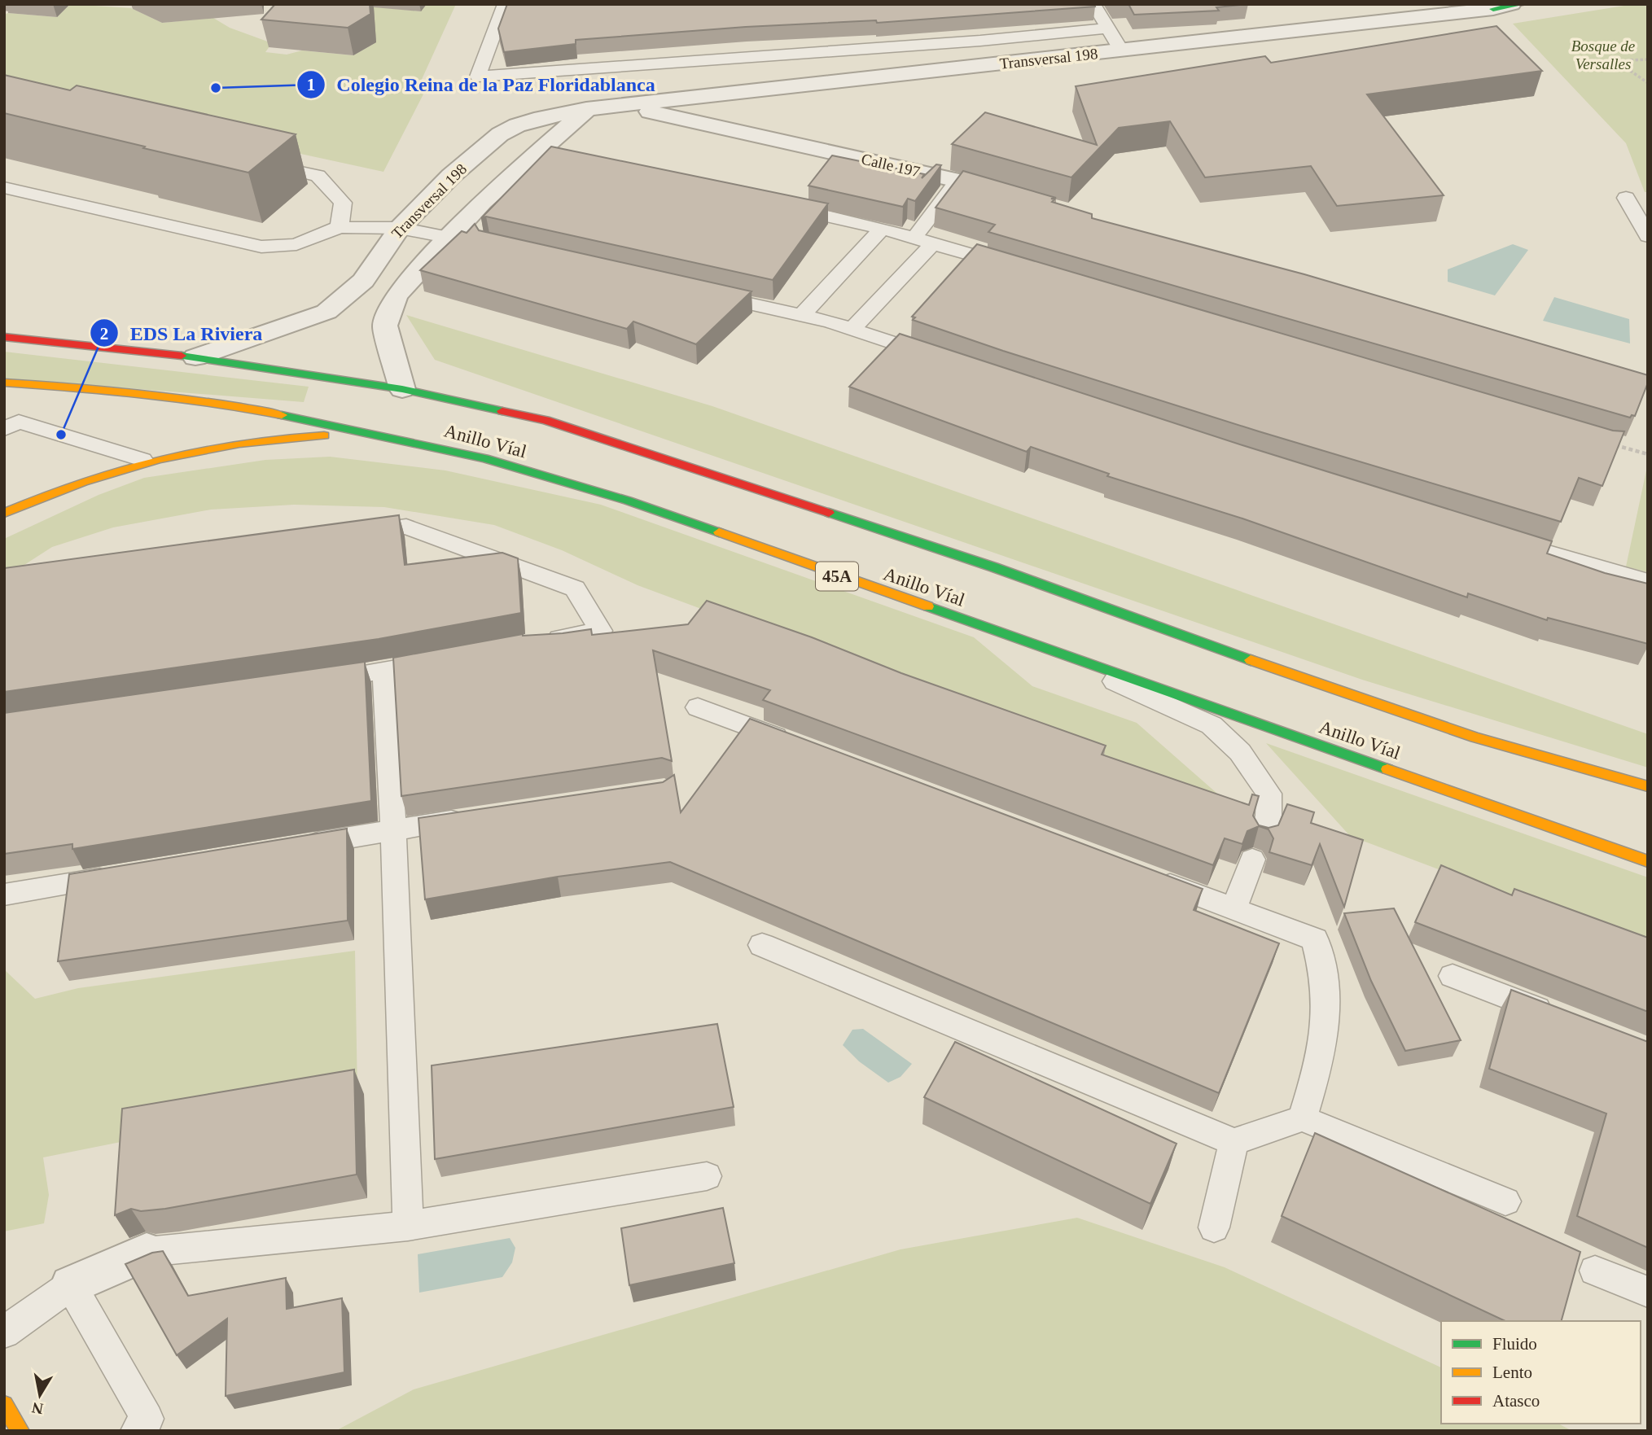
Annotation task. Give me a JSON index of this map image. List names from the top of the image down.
{
  "streets": {
    "main road": ["Anillo Víal", "45A"],
    "street": ["Transversal 198", "Calle 197"]
  },
  "crossings": [
    ["Transversal 198", "Calle 197"],
    ["Transversal 198", "Anillo Víal"]
  ],
  "parks": ["Bosque de Versalles"],
  "places": ["Colegio Reina de la Paz Floridablanca", "EDS La Riviera"],
  "legend": ["Fluido", "Lento", "Atasco"],
  "north": "bottom"
}
